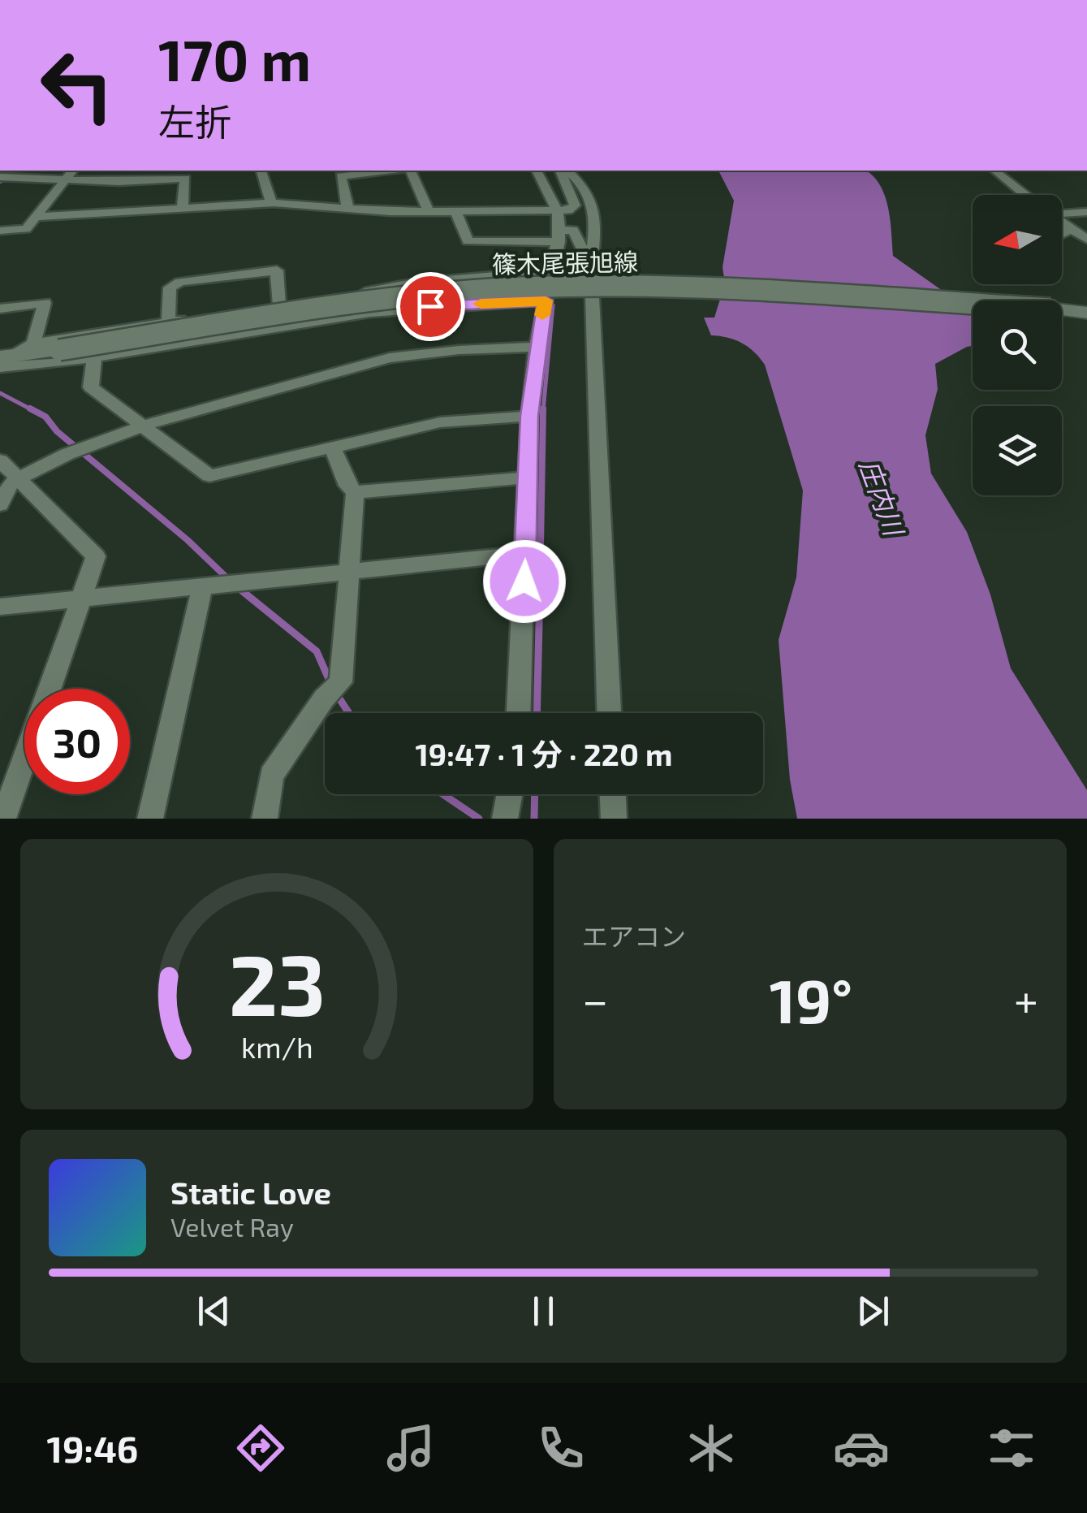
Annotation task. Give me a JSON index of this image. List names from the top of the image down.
{
  "streets": {
    "main road": ["篠木尾張旭線"]
  },
  "water": ["庄内川"],
  "north": "left",
  "page": {
    "turn": ["170 m", "左折"],
    "limit": "30",
    "trip": "19:47 · 1 分 · 220 m",
    "tile": "エアコン",
    "heat": ["−", "19°", "+"],
    "song": ["Static Love", "Velvet Ray"],
    "tabs": "19:46",
    "gauge": ["23", "km/h"]
  }
}
